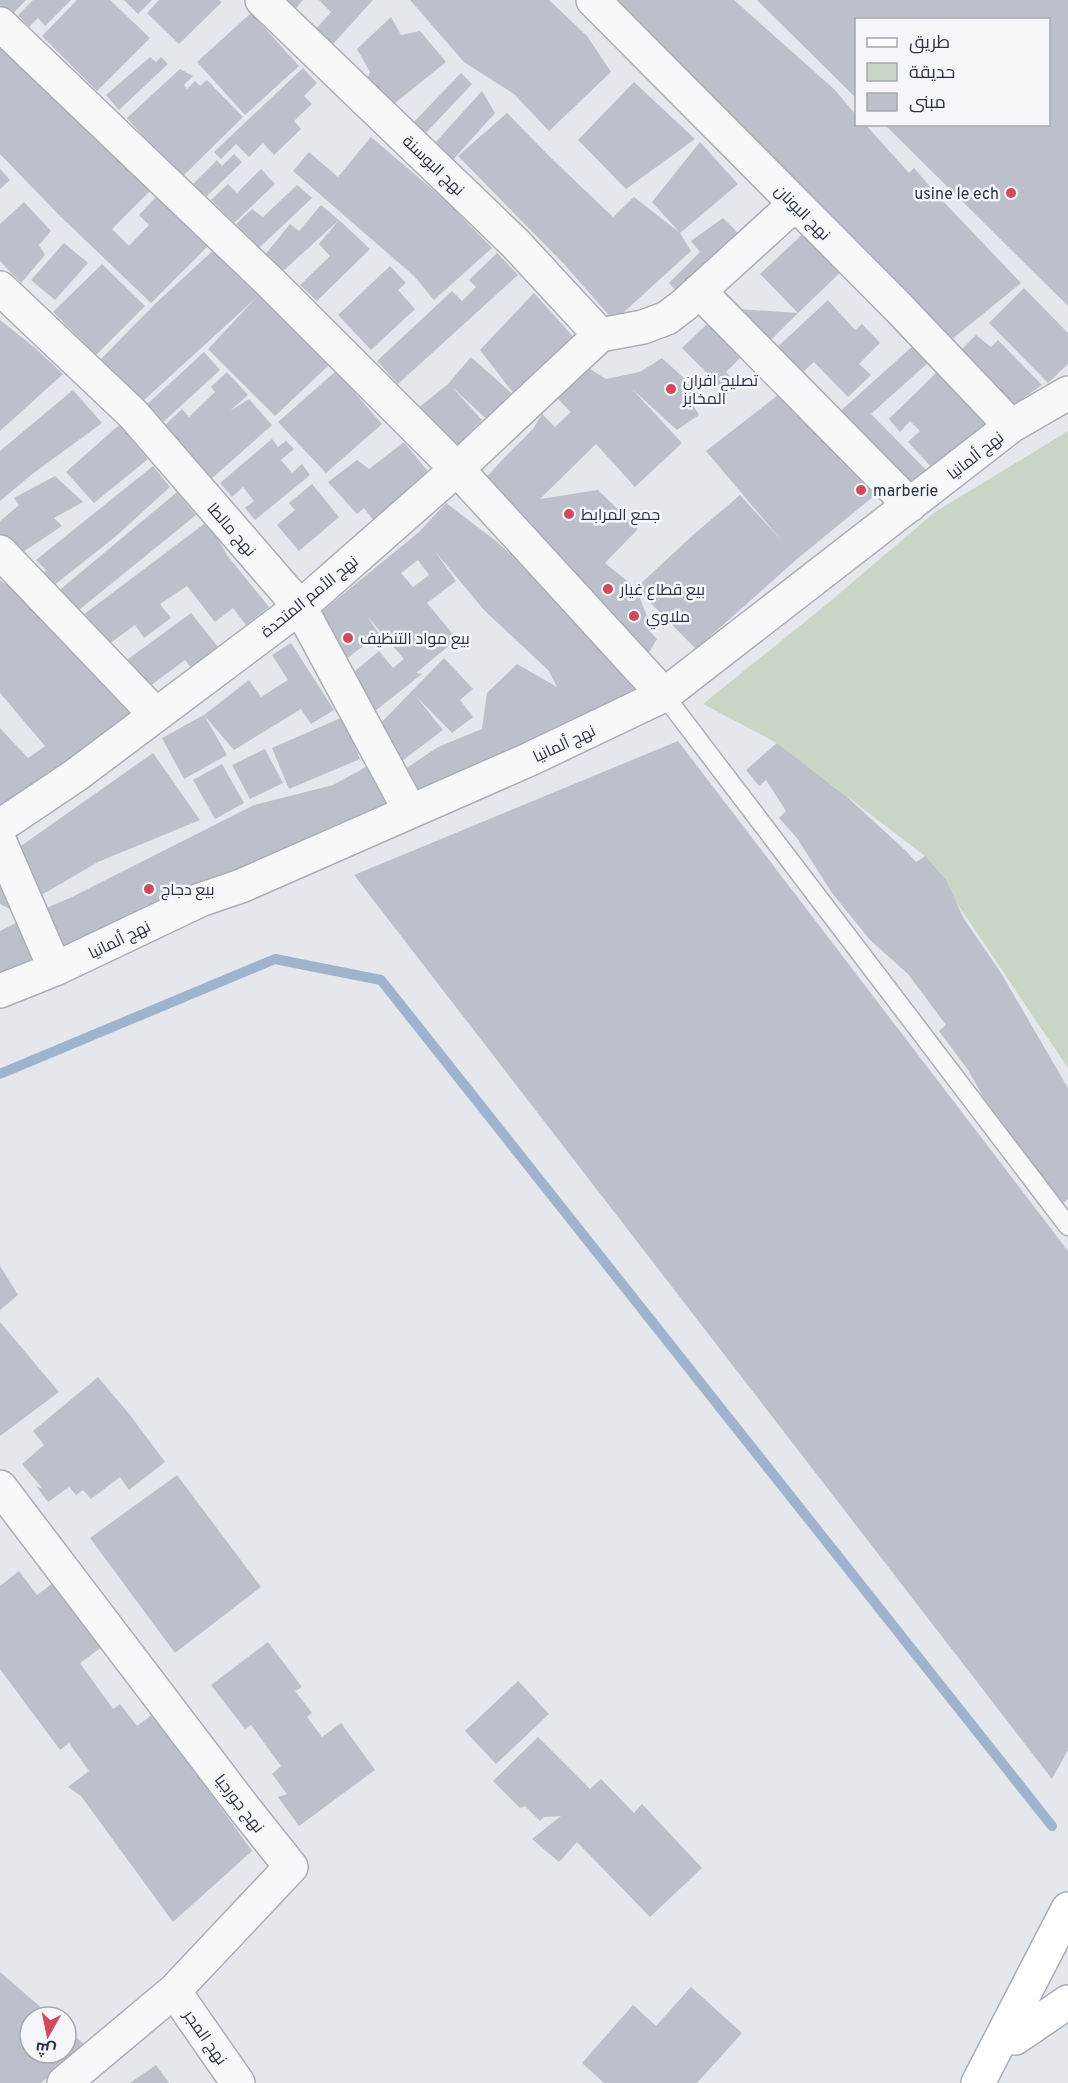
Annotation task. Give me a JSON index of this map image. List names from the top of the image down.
{
  "streets": {
    "street": [
      "نهج البوسنة",
      "نهج اليونان",
      "نهج ألمانيا",
      "نهج مالطا",
      "نهج الأمم المتحدة",
      "نهج جورجيا",
      "نهج المجر"
    ]
  },
  "crossings": [
    ["نهج البوسنة", "نهج الأمم المتحدة"],
    ["نهج اليونان", "نهج ألمانيا"],
    ["نهج ألمانيا", "نهج مالطا"],
    ["نهج مالطا", "نهج الأمم المتحدة"],
    ["نهج جورجيا", "نهج المجر"]
  ],
  "places": [
    "usine le ech",
    "تصليح افران المخابز",
    "marberie",
    "جمع المرابط",
    "بيع قطاع غيار",
    "ملاوي",
    "بيع مواد التنظيف",
    "بيع دجاج"
  ],
  "legend": ["طريق", "حديقة", "مبنى"],
  "north": "bottom"
}
